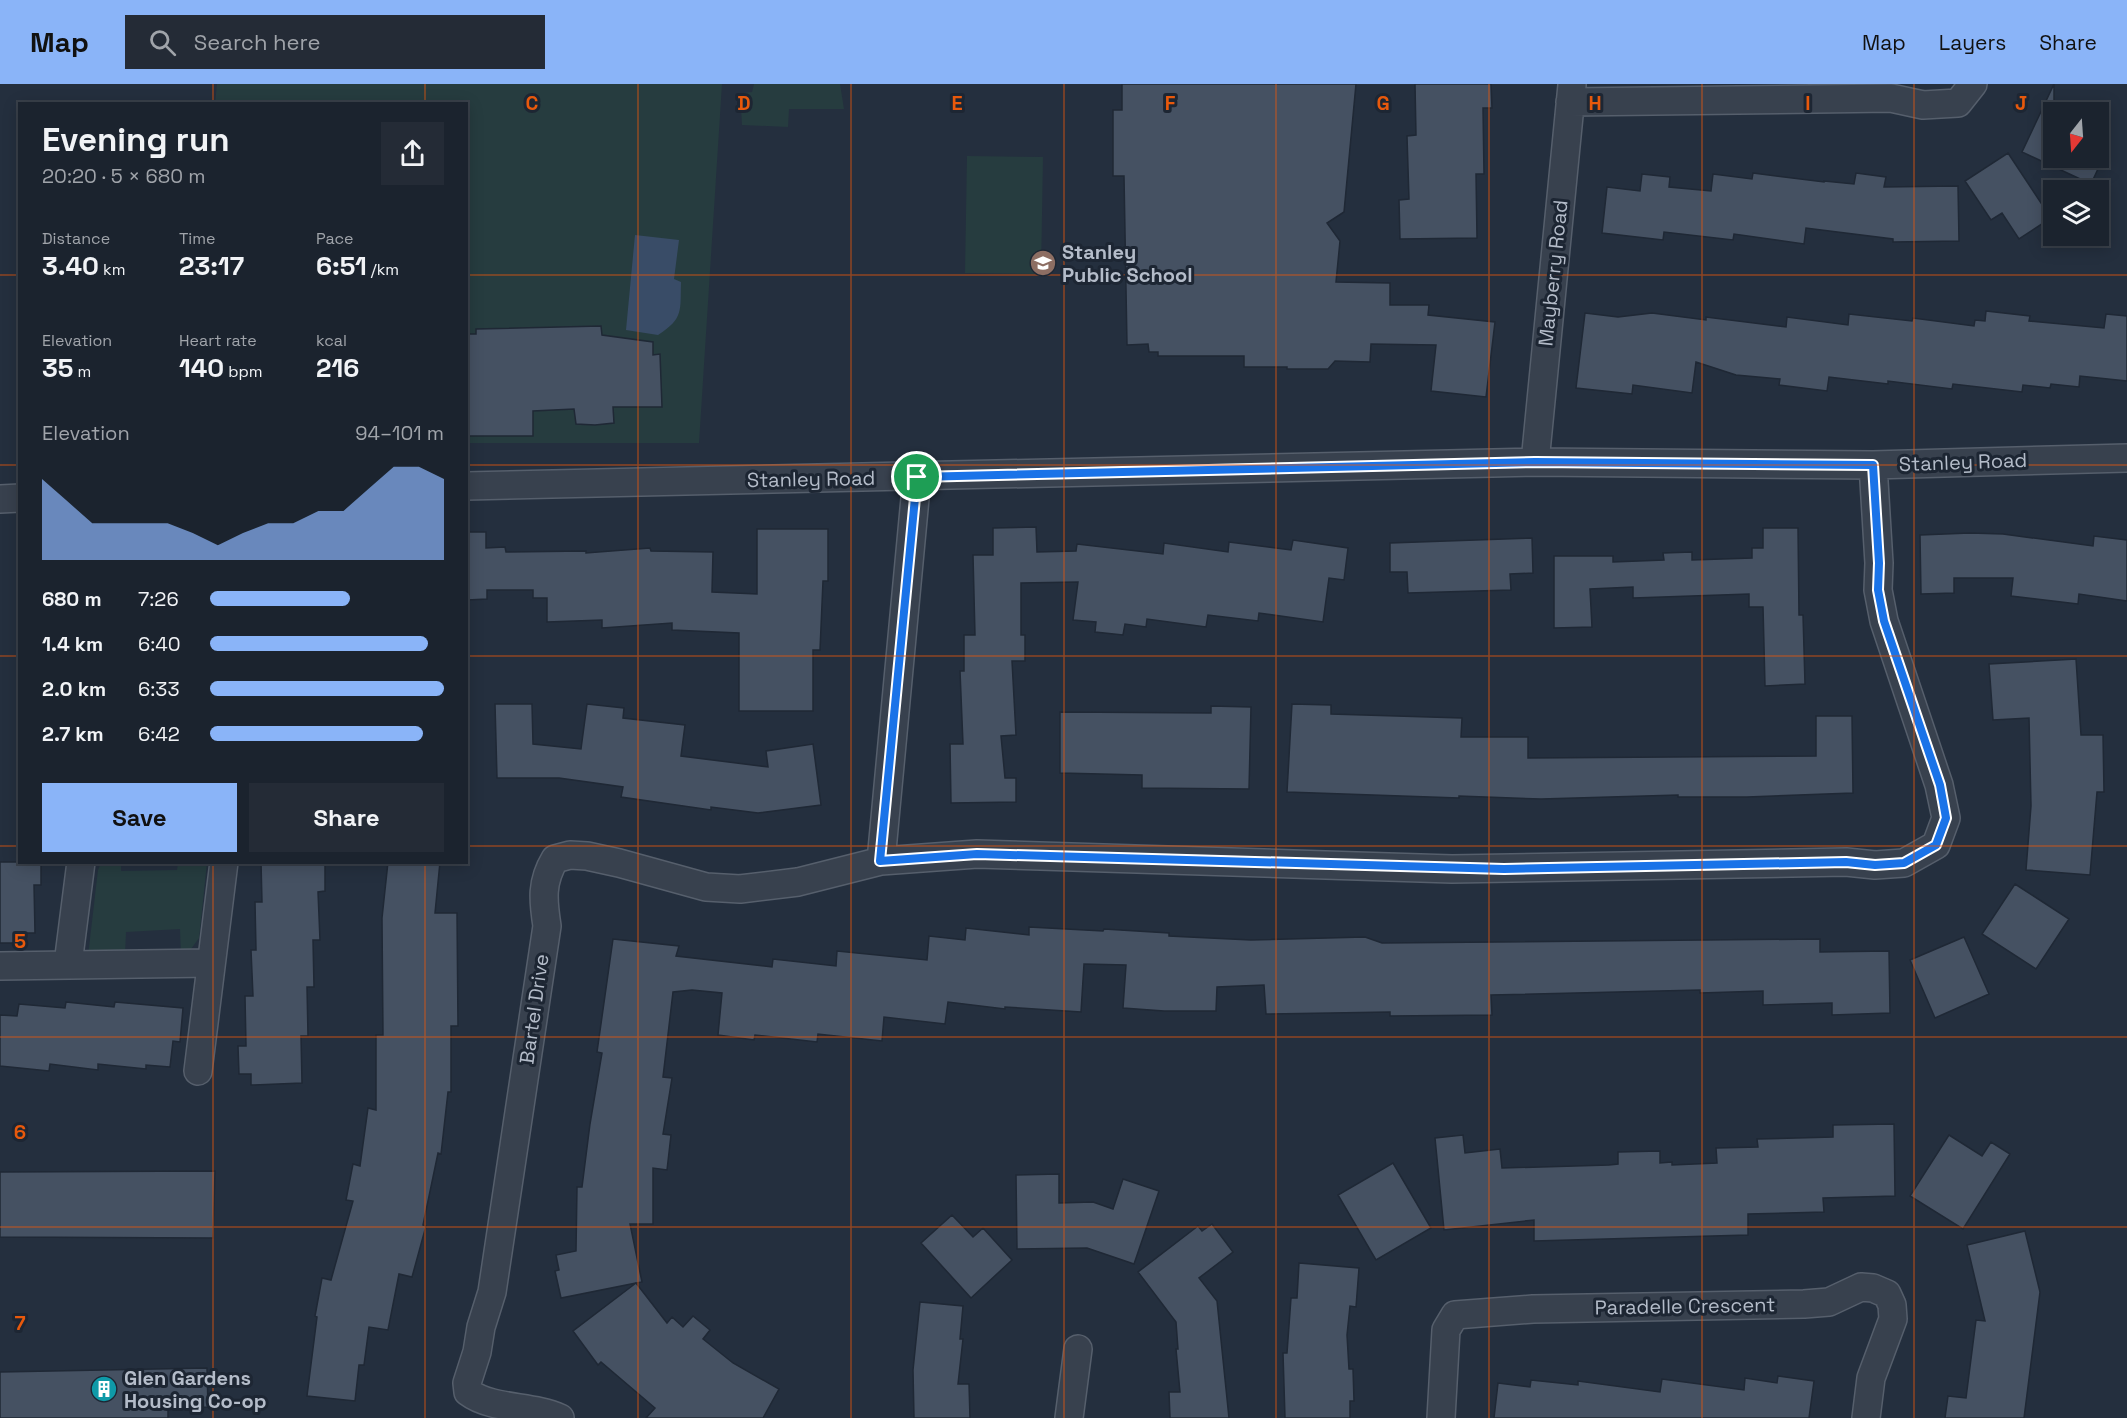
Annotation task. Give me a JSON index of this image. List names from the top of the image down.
{
  "streets": {
    "street": [
      "Mayberry Road",
      "Stanley Road",
      "Bartel Drive",
      "Paradelle Crescent"
    ]
  },
  "crossings": [
    ["Mayberry Road", "Stanley Road"]
  ],
  "places": {
    "school or university": ["Stanley Public School"],
    "building": ["Glen Gardens Housing Co-op"]
  },
  "north": "bottom",
  "page": {
    "header": "Map",
    "search": "Search here",
    "nav": ["Map", "Layers", "Share"],
    "heading": ["Evening run", "20:20 · 5 × 680 m"],
    "stats": [
      ["Distance", "3.40 km"],
      ["Time", "23:17"],
      ["Pace", "6:51 /km"],
      ["Elevation", "35 m"],
      ["Heart rate", "140 bpm"],
      ["kcal", "216"]
    ],
    "chart": ["Elevation", "94–101 m"],
    "list": [
      {
        "name": "680 m",
        "note": "7:26"
      },
      {
        "name": "1.4 km",
        "note": "6:40"
      },
      {
        "name": "2.0 km",
        "note": "6:33"
      },
      {
        "name": "2.7 km",
        "note": "6:42"
      }
    ],
    "buttons": ["Save", "Share"]
  },
  "grid": {
    "columns": [
      "C",
      "D",
      "E",
      "F",
      "G",
      "H",
      "I",
      "J"
    ],
    "rows": ["5", "6", "7"]
  }
}
